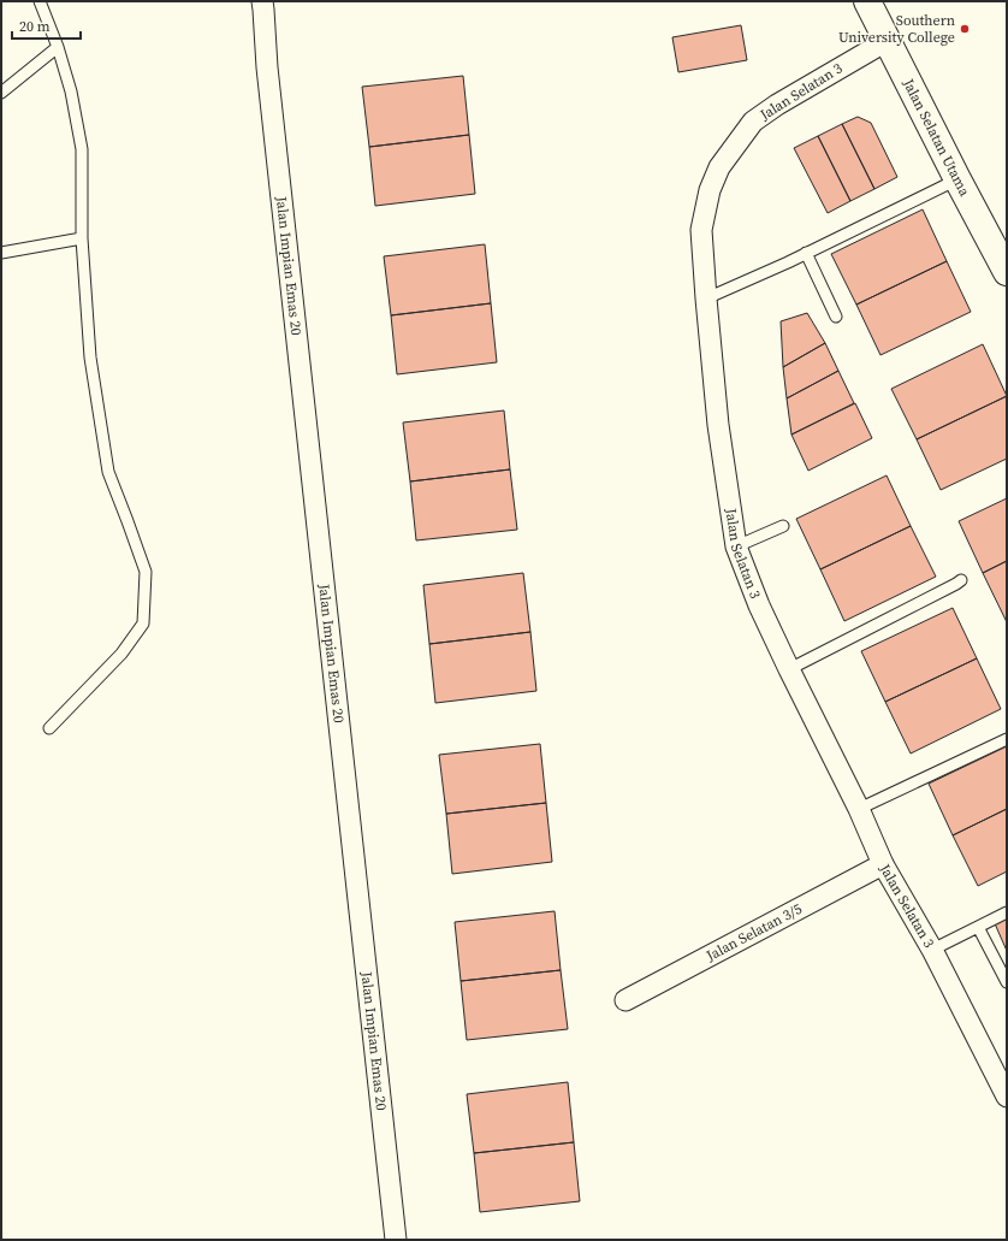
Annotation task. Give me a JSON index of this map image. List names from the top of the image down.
{
  "streets": {
    "street": [
      "Jalan Selatan 3",
      "Jalan Selatan Utama",
      "Jalan Impian Emas 20",
      "Jalan Selatan 3/5"
    ]
  },
  "crossings": [
    ["Jalan Selatan 3", "Jalan Selatan Utama"],
    ["Jalan Selatan 3", "Jalan Selatan 3/5"]
  ],
  "places": ["Southern University College"],
  "scale_bar": "20 m"
}
